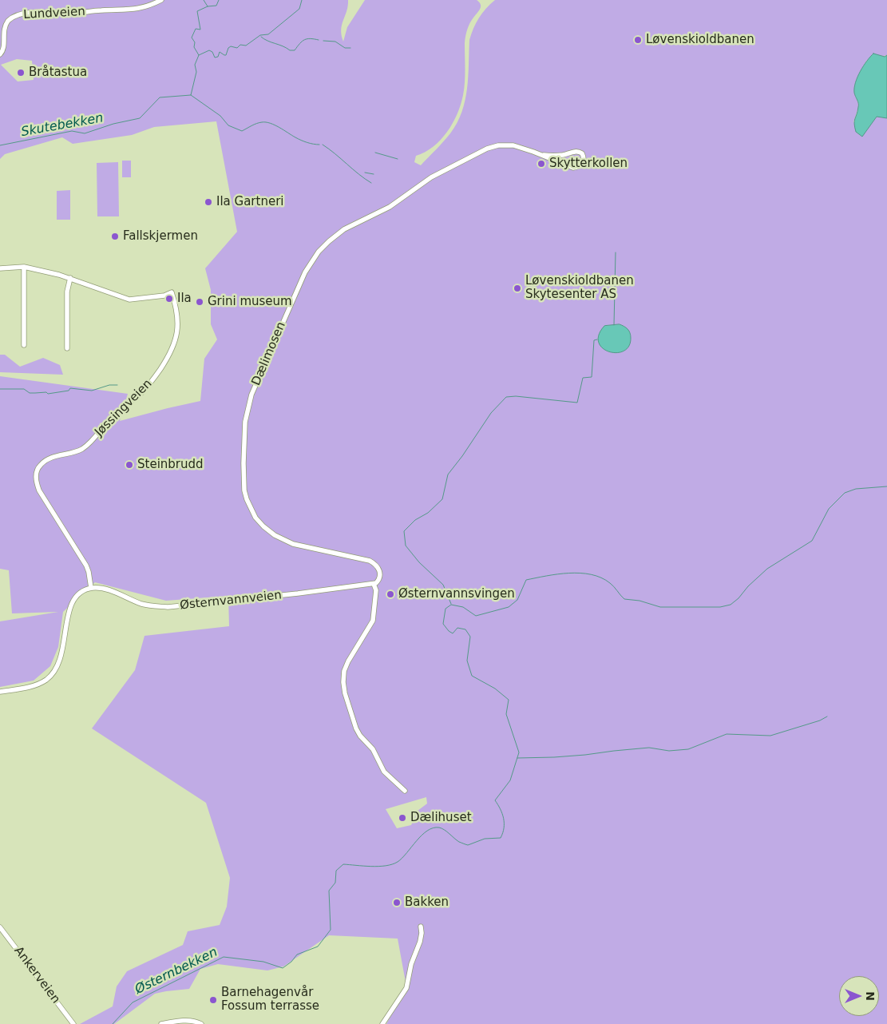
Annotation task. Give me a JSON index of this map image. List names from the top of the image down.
{
  "streets": {
    "street": [
      "Lundveien",
      "Dælimosen",
      "Jøssingveien",
      "Østernvannveien",
      "Ankerveien"
    ]
  },
  "crossings": [
    ["Dælimosen", "Østernvannveien"],
    ["Jøssingveien", "Østernvannveien"]
  ],
  "water": ["Skutebekken", "Østernbekken"],
  "places": [
    "Løvenskioldbanen",
    "Bråtastua",
    "Skytterkollen",
    "Ila Gartneri",
    "Fallskjermen",
    "Løvenskioldbanen Skytesenter AS",
    "Ila",
    "Grini museum",
    "Steinbrudd",
    "Østernvannsvingen",
    "Dælihuset",
    "Bakken",
    "Barnehagenvår Fossum terrasse"
  ],
  "north": "right"
}
